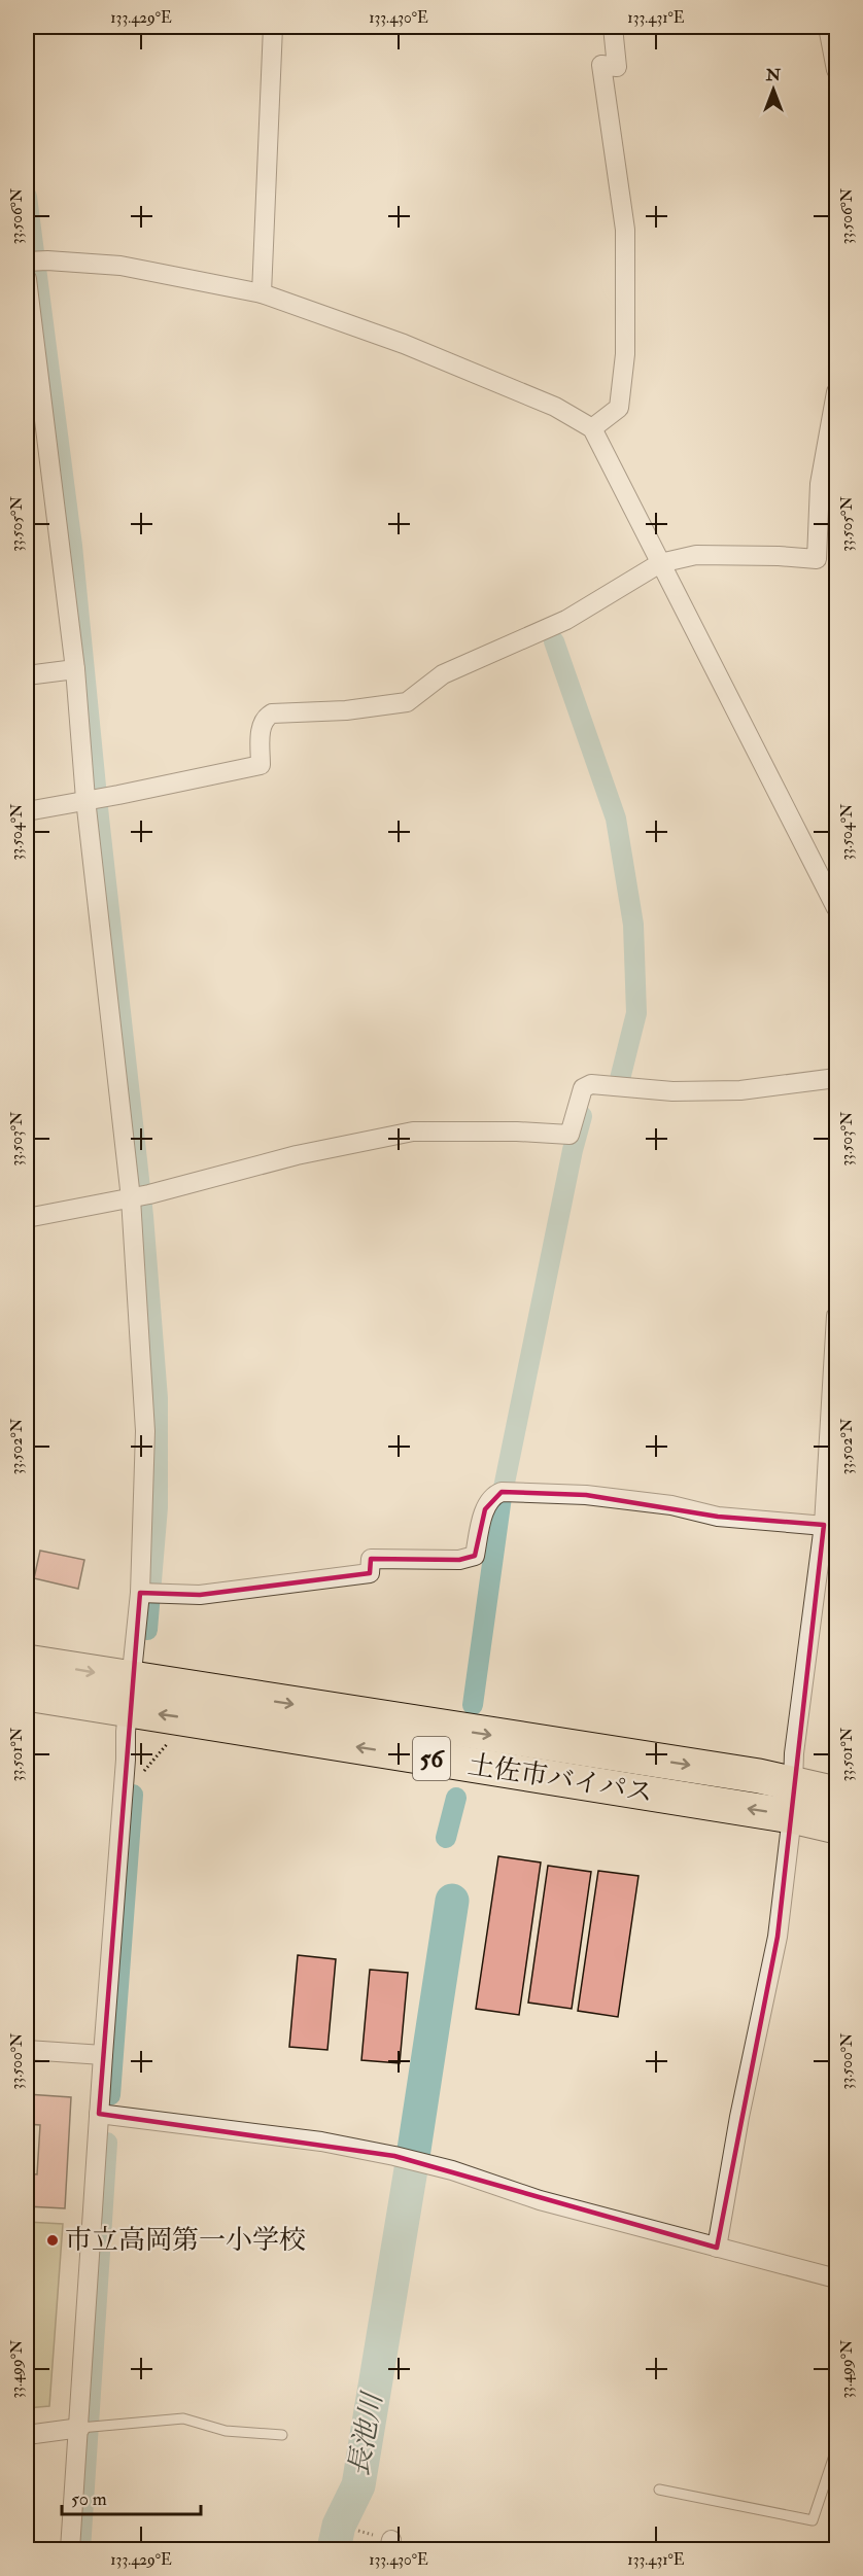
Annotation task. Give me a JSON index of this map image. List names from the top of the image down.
{
  "streets": {
    "highway": ["56", "土佐市バイパス"]
  },
  "water": ["長池川"],
  "places": ["市立高岡第一小学校"],
  "scale_bar": "50 m",
  "north": "top",
  "coordinates": [
    "133.429°E",
    "133.430°E",
    "133.431°E",
    "33.506°N",
    "33.505°N",
    "33.504°N",
    "33.503°N",
    "33.502°N",
    "33.501°N",
    "33.500°N",
    "33.499°N"
  ]
}
